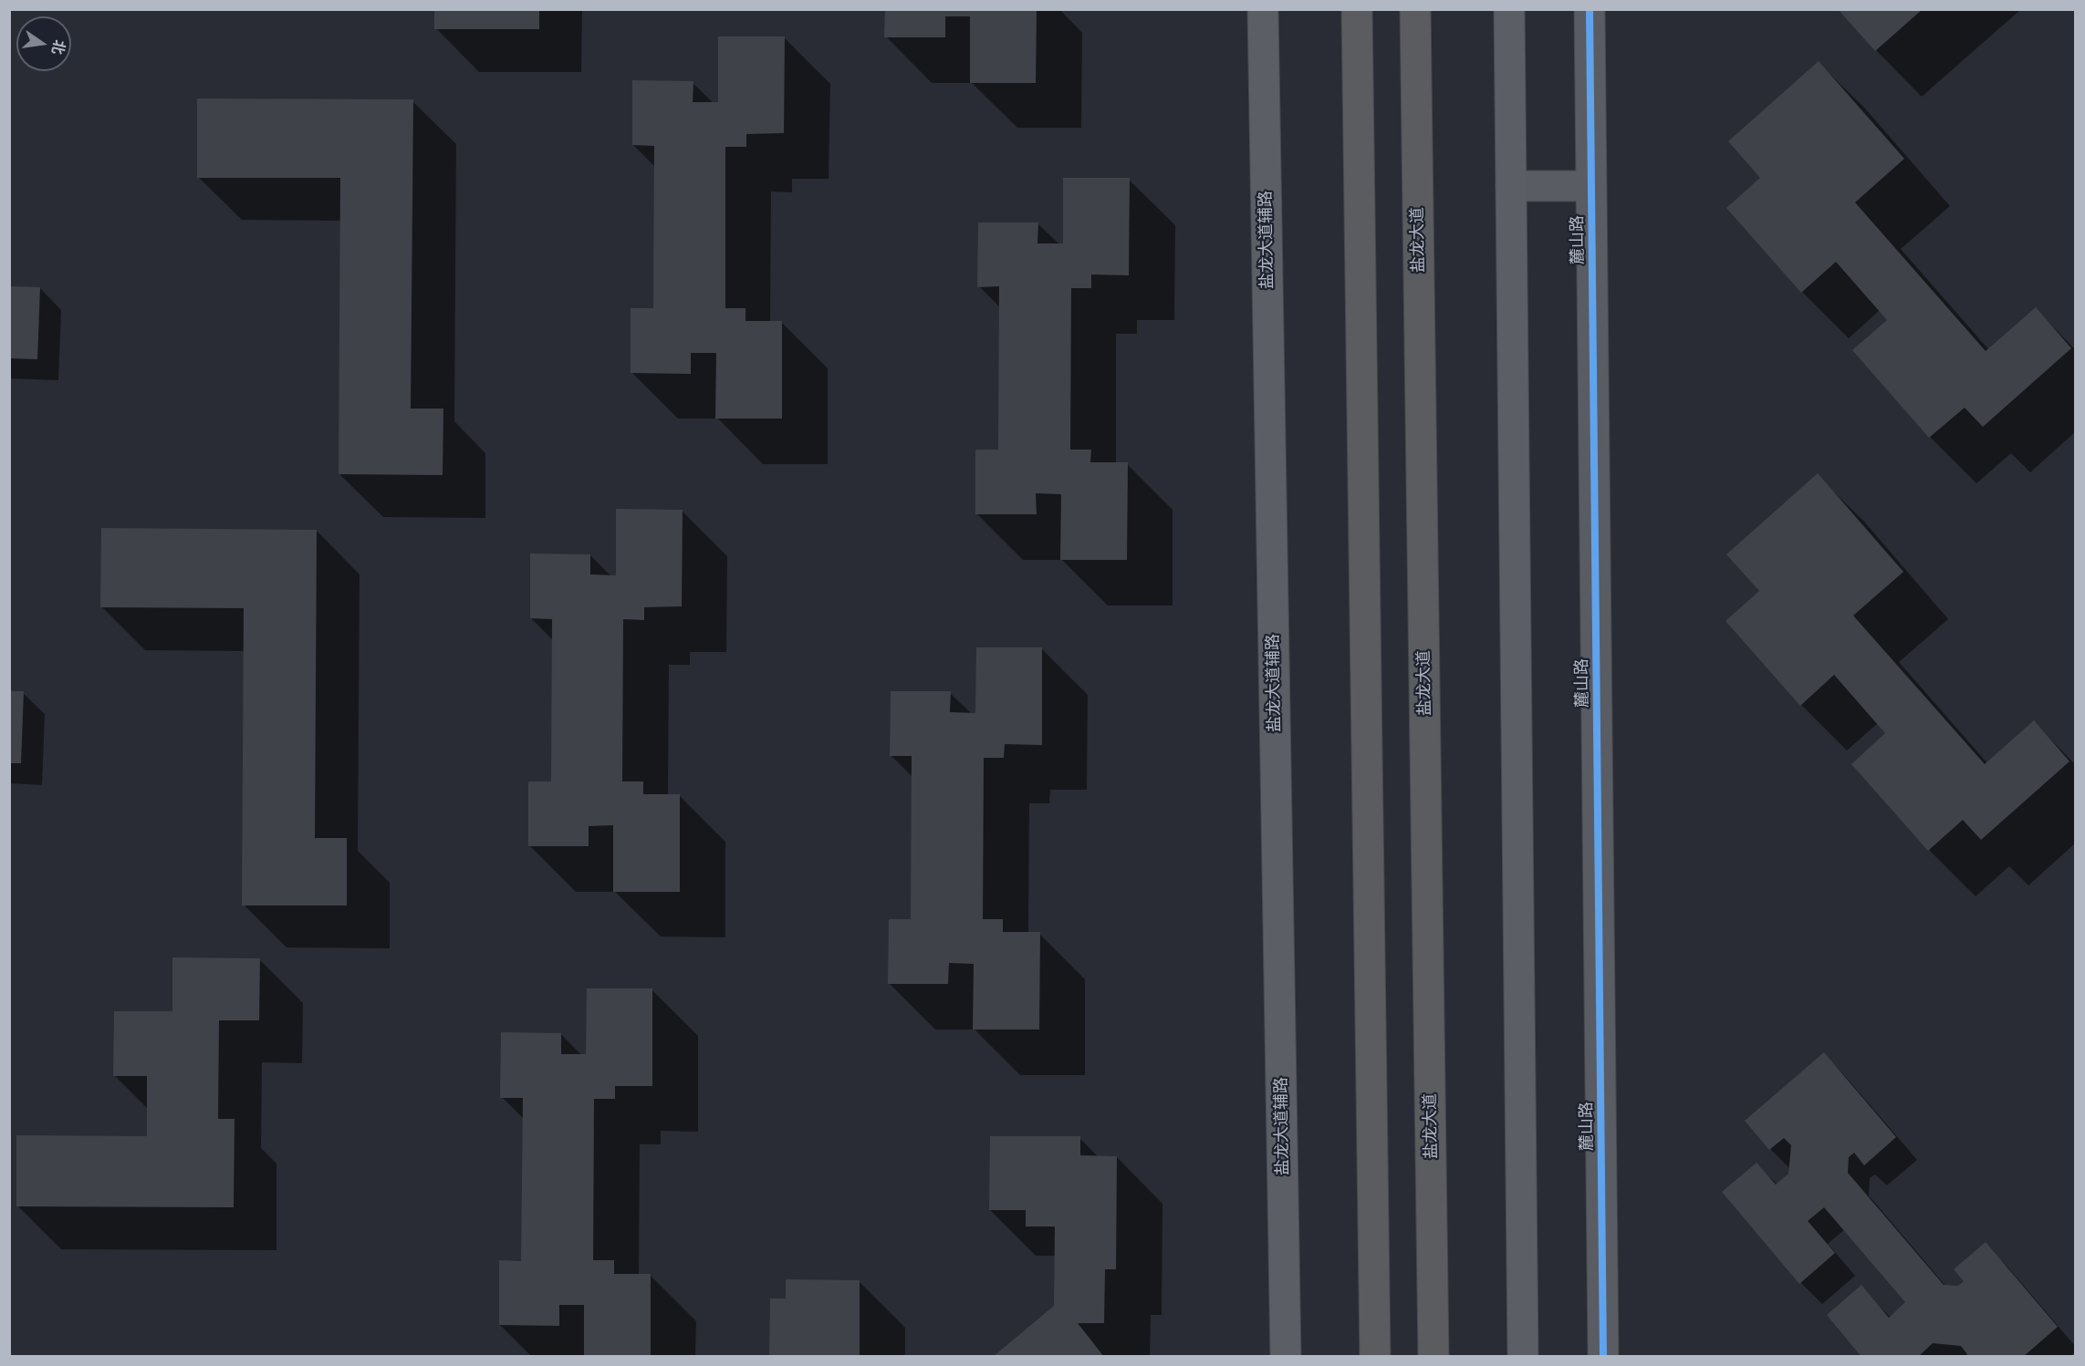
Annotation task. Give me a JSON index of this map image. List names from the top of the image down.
{
  "streets": {
    "highway": ["盐龙大道"],
    "main road": ["盐龙大道辅路"],
    "street": ["麓山路"]
  },
  "north": "right"
}
